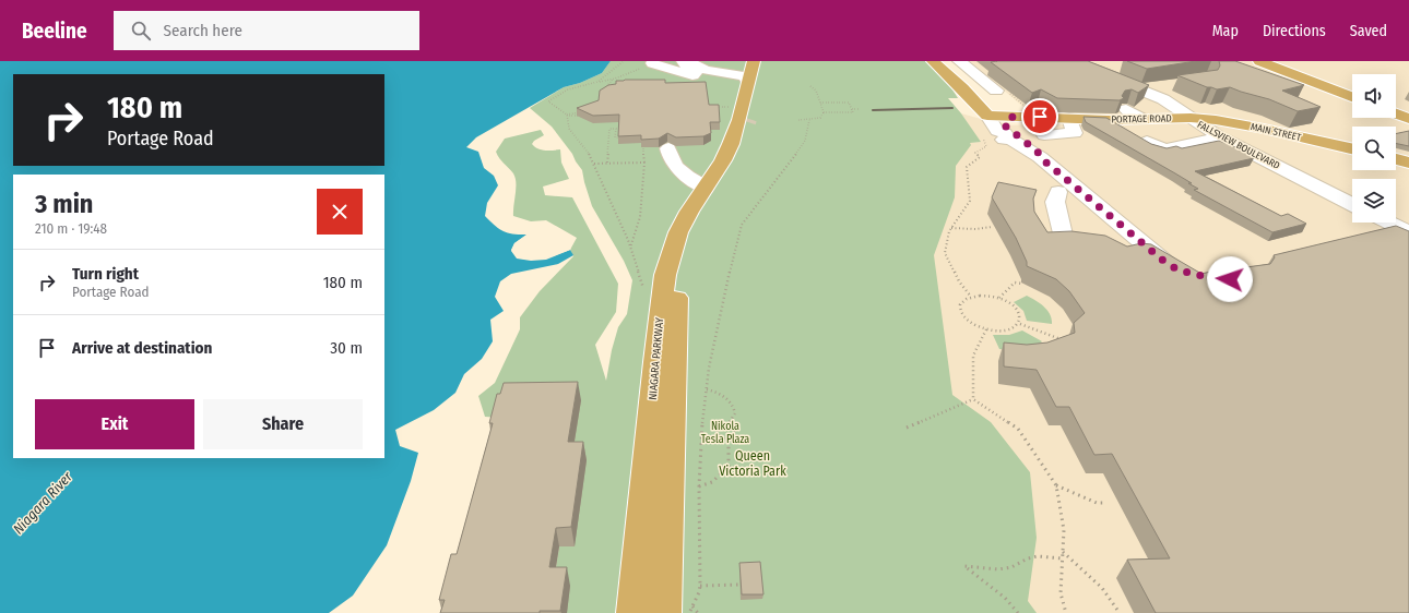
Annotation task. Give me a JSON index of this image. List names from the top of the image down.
{
  "streets": {
    "main road": ["PORTAGE ROAD", "MAIN STREET", "NIAGARA PARKWAY"],
    "street": ["FALLSVIEW BOULEVARD"]
  },
  "crossings": [
    ["PORTAGE ROAD", "MAIN STREET"],
    ["PORTAGE ROAD", "FALLSVIEW BOULEVARD"],
    ["MAIN STREET", "FALLSVIEW BOULEVARD"]
  ],
  "water": ["Niagara River"],
  "parks": ["Nikola Tesla Plaza", "Queen Victoria Park"],
  "page": {
    "header": "Beeline",
    "search": "Search here",
    "nav": ["Map", "Directions", "Saved"],
    "turn": ["180 m", "Portage Road"],
    "heading": ["3 min", "210 m · 19:48"],
    "list": [
      {
        "name": "Turn right",
        "note": "Portage Road",
        "value": "180 m"
      },
      {
        "name": "Arrive at destination",
        "value": "30 m"
      }
    ],
    "buttons": ["Exit", "Share"]
  }
}
